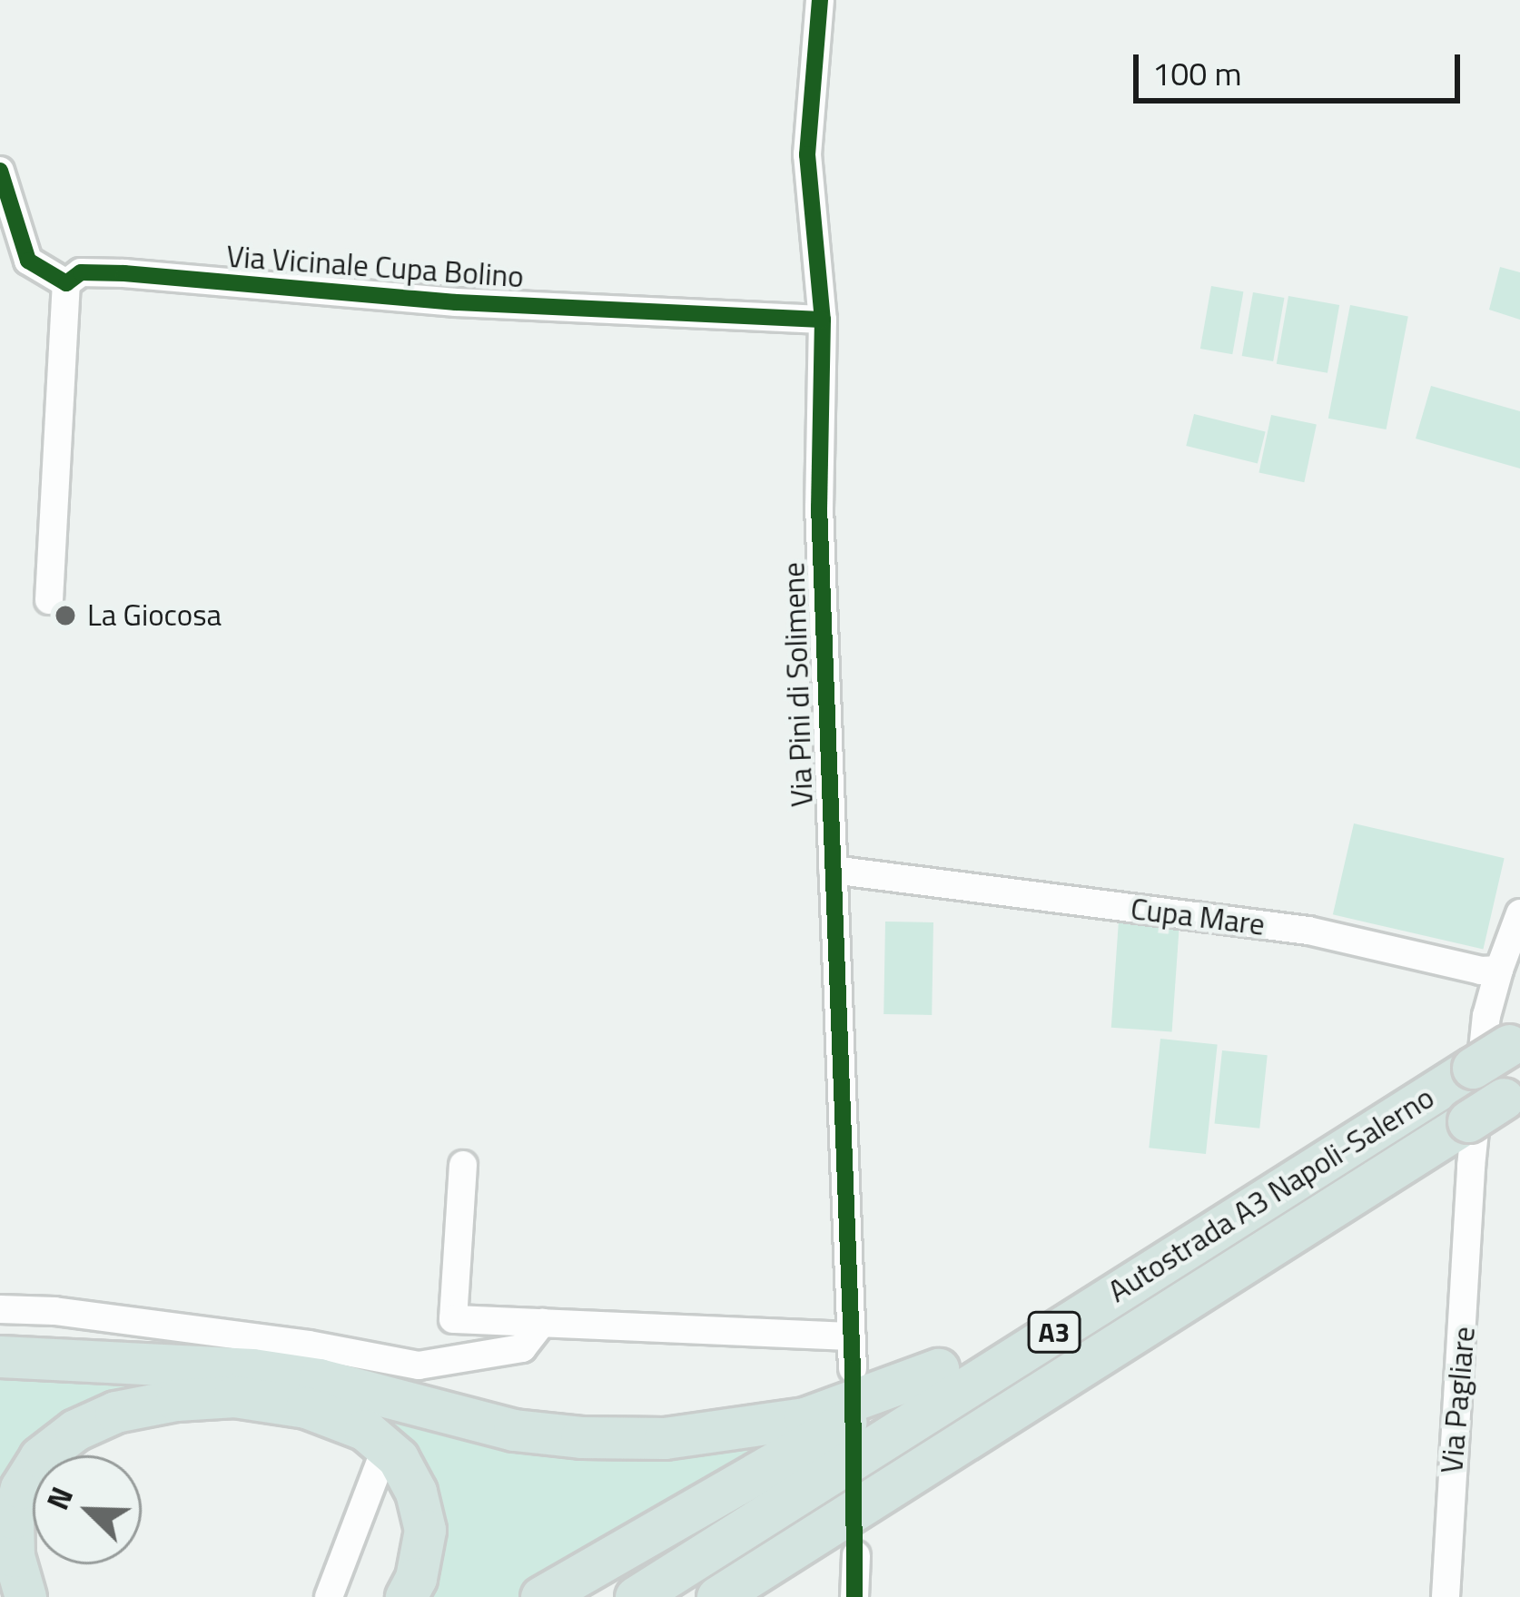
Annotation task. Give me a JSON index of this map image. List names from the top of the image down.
{
  "streets": {
    "highway": ["Autostrada A3 Napoli-Salerno", "A3"],
    "street": [
      "Via Vicinale Cupa Bolino",
      "Via Pini di Solimene",
      "Cupa Mare",
      "Via Pagliare"
    ]
  },
  "crossings": [
    ["Via Vicinale Cupa Bolino", "Via Pini di Solimene"],
    ["Via Pini di Solimene", "Cupa Mare"],
    ["Cupa Mare", "Via Pagliare"]
  ],
  "places": ["La Giocosa"],
  "scale_bar": "100 m",
  "north": "top left"
}
